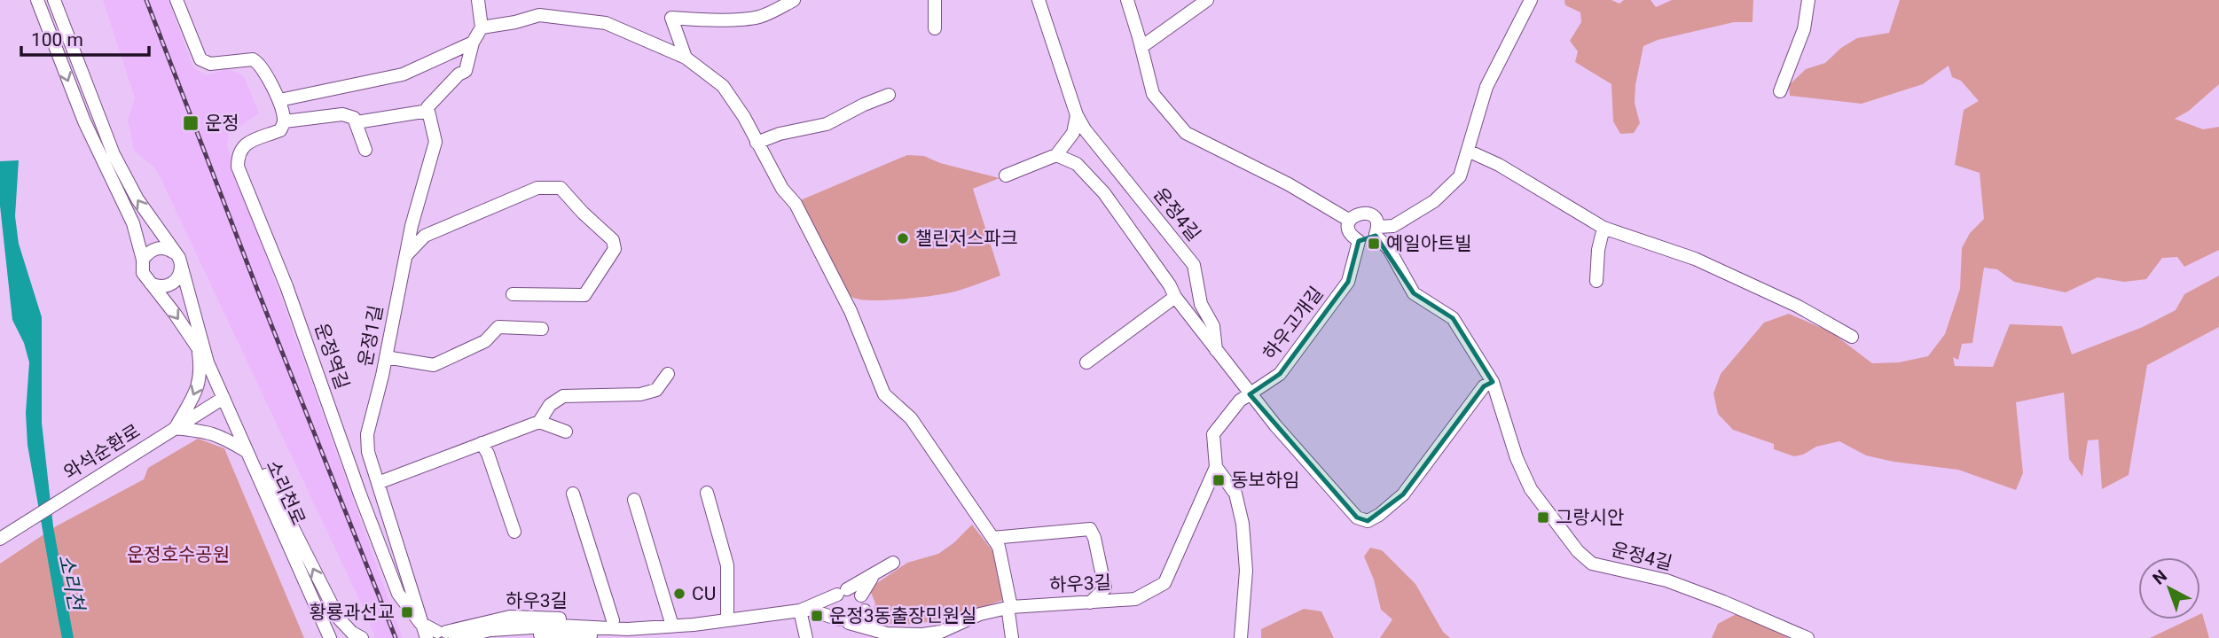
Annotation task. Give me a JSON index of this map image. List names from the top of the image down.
{
  "streets": {
    "street": [
      "운정4길",
      "하우고개길",
      "운정1길",
      "운정역길",
      "와석순환로",
      "소리천로",
      "하우3길"
    ]
  },
  "crossings": [
    ["운정4길", "하우고개길"],
    ["하우고개길", "하우3길"],
    ["운정1길", "운정역길"],
    ["운정1길", "하우3길"],
    ["와석순환로", "소리천로"]
  ],
  "water": ["소리천"],
  "parks": ["운정호수공원"],
  "places": {
    "transit": [
      "운정",
      "예일아트빌",
      "동보하임",
      "그랑시안",
      "황룡과선교",
      "운정3동출장민원실"
    ],
    "other": ["챌린저스파크", "CU"]
  },
  "scale_bar": "100 m",
  "north": "top left"
}
